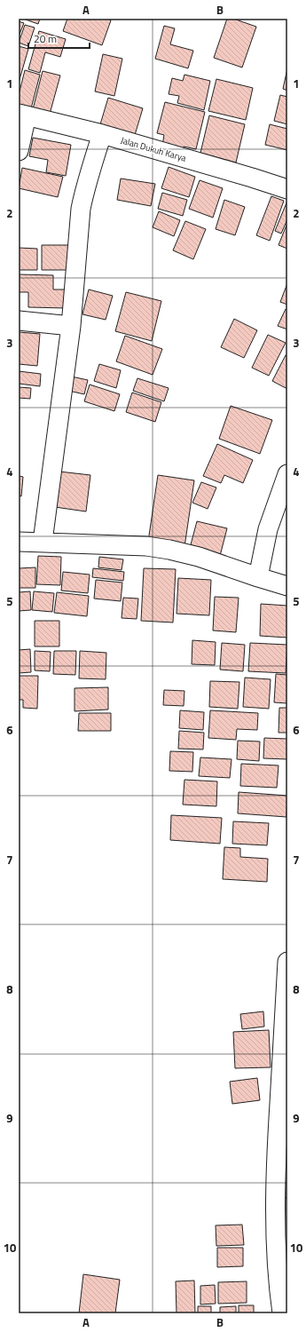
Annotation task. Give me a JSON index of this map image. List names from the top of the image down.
{
  "streets": {
    "street": ["Jalan Dukuh Karya"]
  },
  "scale_bar": "20 m",
  "grid": {
    "columns": ["A", "B"],
    "rows": [
      "1",
      "2",
      "3",
      "4",
      "5",
      "6",
      "7",
      "8",
      "9",
      "10"
    ]
  }
}
